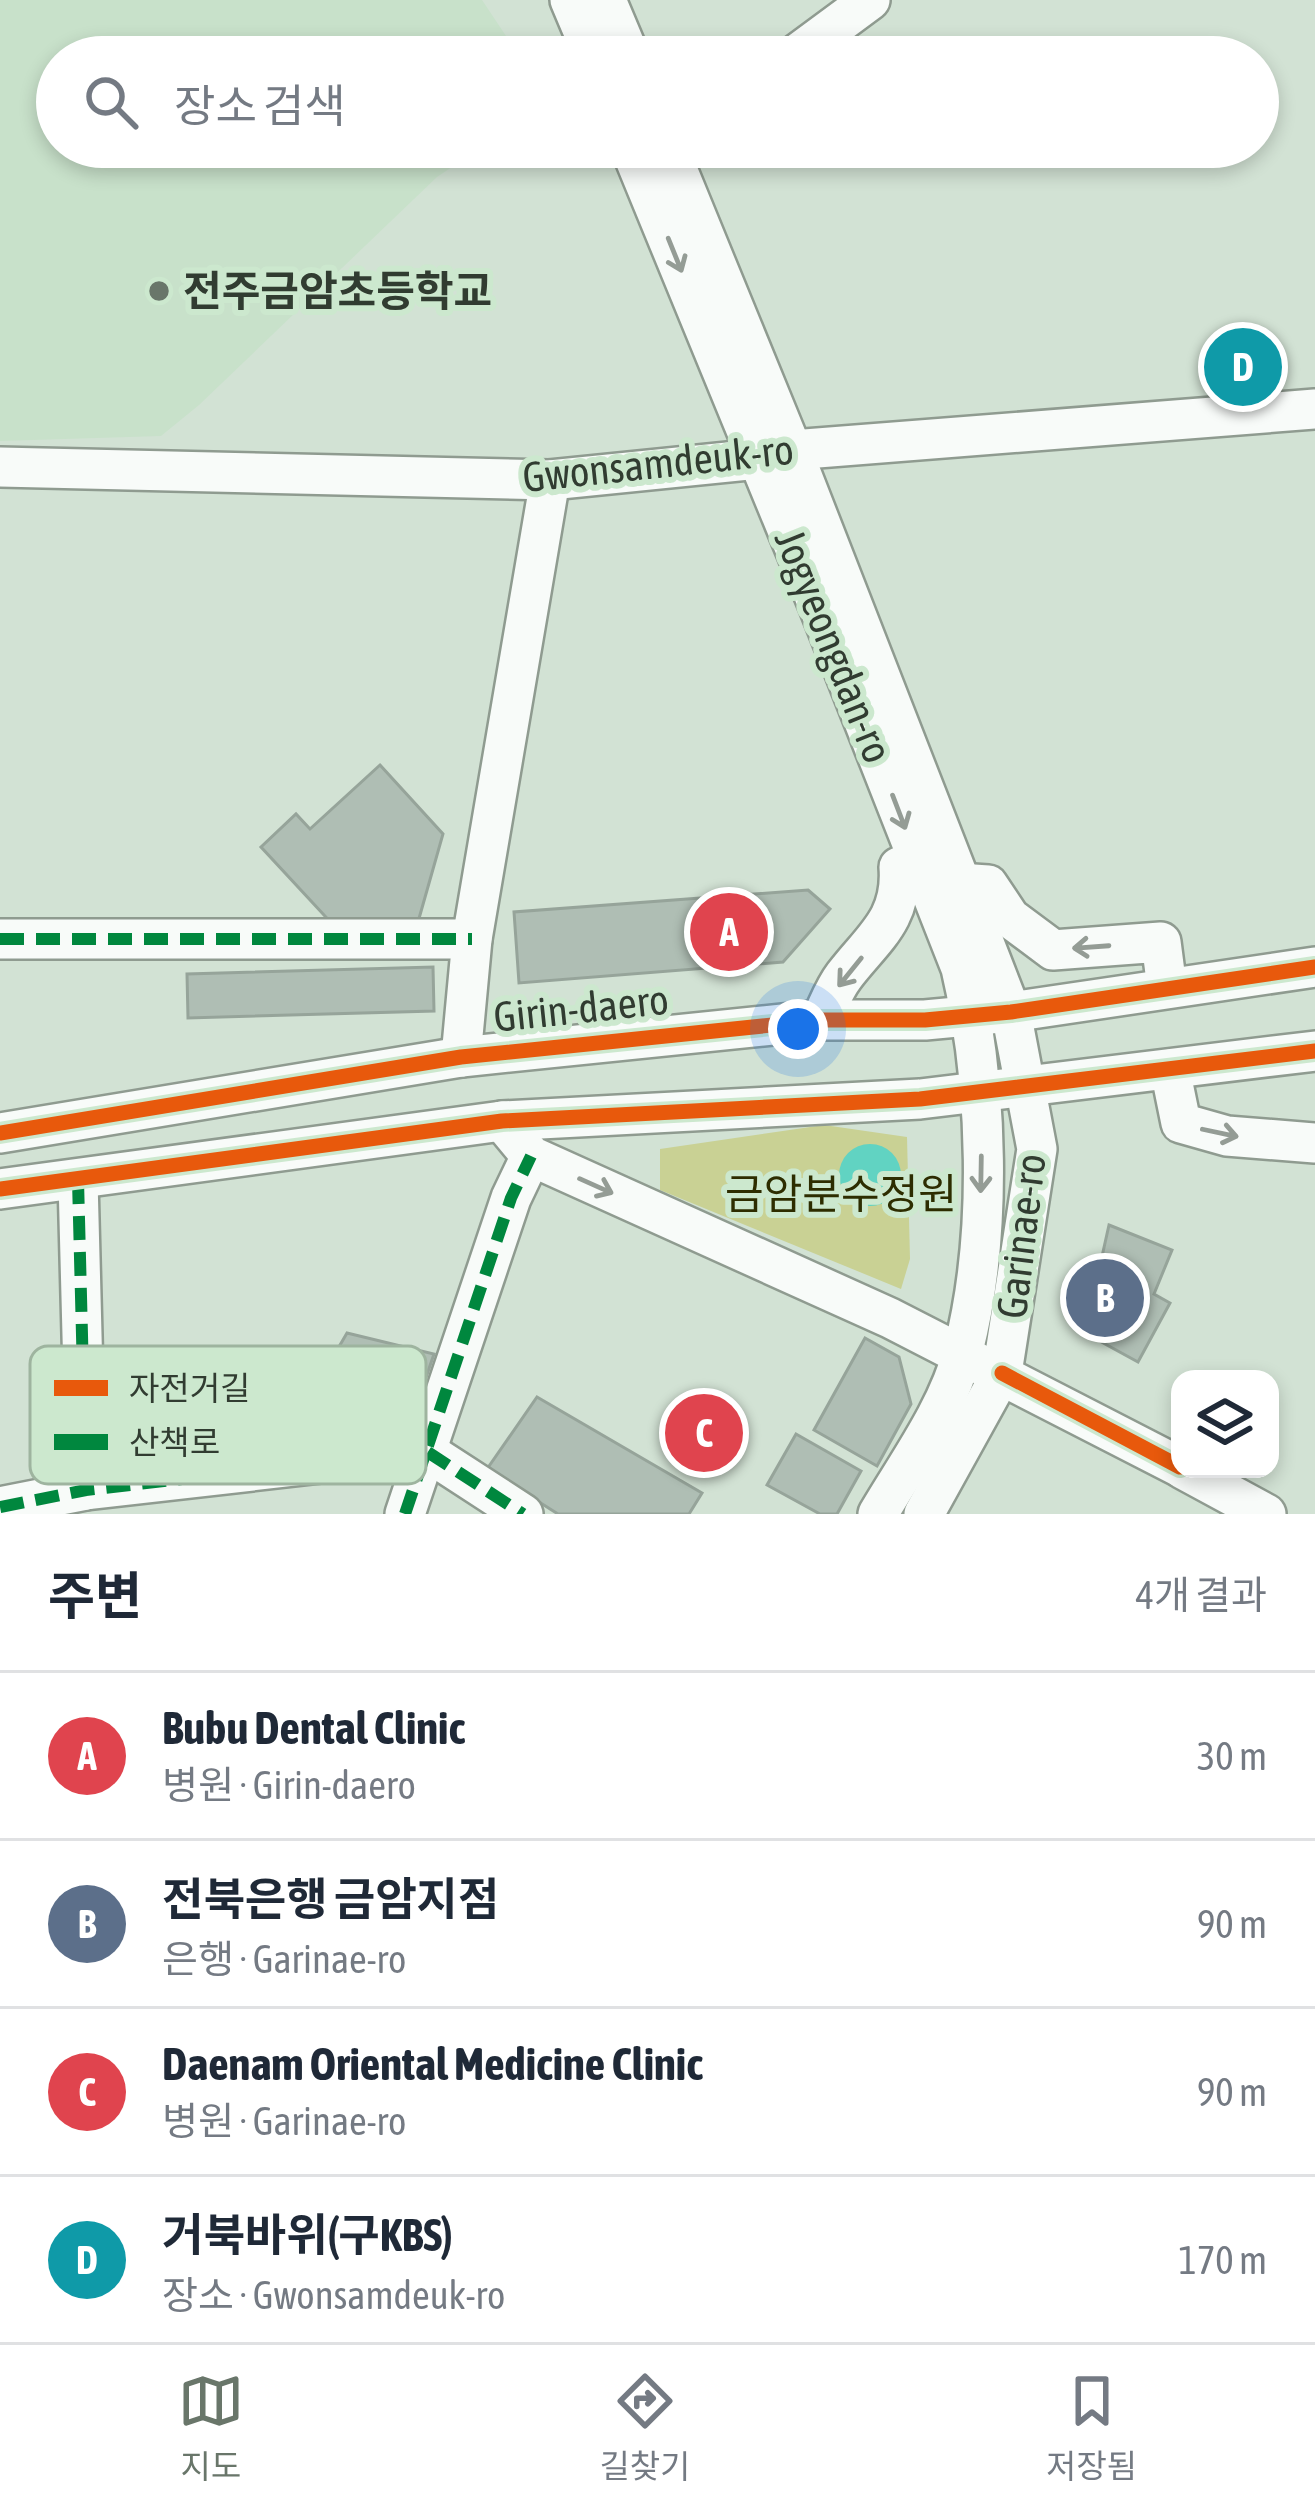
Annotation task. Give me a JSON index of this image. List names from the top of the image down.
{
  "streets": {
    "street": [
      "Gwonsamdeuk-ro",
      "Jogyeongdan-ro",
      "Girin-daero",
      "Garinae-ro"
    ]
  },
  "crossings": [
    ["Gwonsamdeuk-ro", "Jogyeongdan-ro"],
    ["Gwonsamdeuk-ro", "Girin-daero"],
    ["Jogyeongdan-ro", "Girin-daero"],
    ["Jogyeongdan-ro", "Garinae-ro"],
    ["Girin-daero", "Garinae-ro"]
  ],
  "parks": ["금암분수정원"],
  "places": ["전주금암초등학교"],
  "legend": ["자전거길", "산책로"],
  "page": {
    "search": "장소 검색",
    "pins": [
      "D",
      "A",
      "B",
      "C"
    ],
    "heading": ["주변", "4개 결과"],
    "list": [
      {
        "mark": "A",
        "name": "Bubu Dental Clinic",
        "note": "병원 · Girin-daero",
        "value": "30 m"
      },
      {
        "mark": "B",
        "name": "전북은행 금암지점",
        "note": "은행 · Garinae-ro",
        "value": "90 m"
      },
      {
        "mark": "C",
        "name": "Daenam Oriental Medicine Clinic",
        "note": "병원 · Garinae-ro",
        "value": "90 m"
      },
      {
        "mark": "D",
        "name": "거북바위(구KBS)",
        "note": "장소 · Gwonsamdeuk-ro",
        "value": "170 m"
      }
    ],
    "nav": ["지도", "길찾기", "저장됨"]
  }
}
